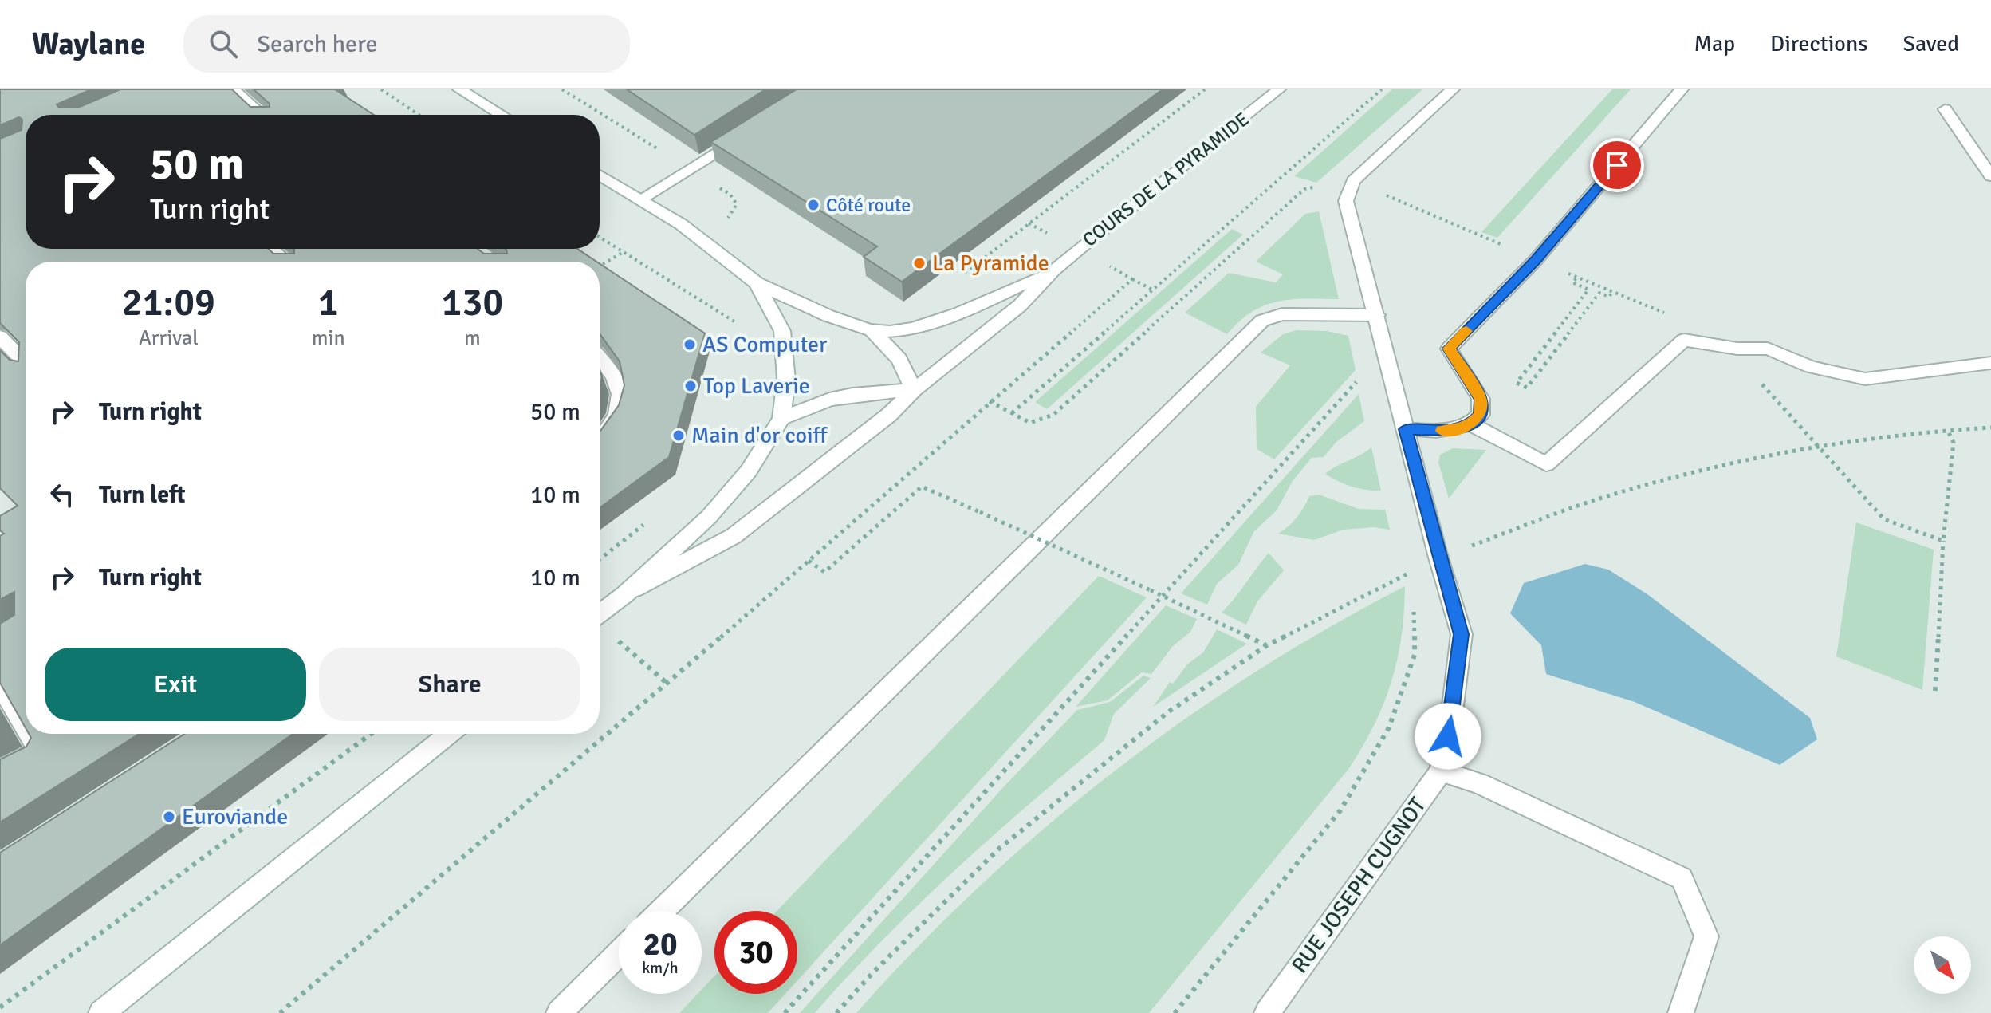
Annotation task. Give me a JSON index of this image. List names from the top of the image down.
{
  "streets": {
    "street": ["COURS DE LA PYRAMIDE", "RUE JOSEPH CUGNOT"]
  },
  "places": [
    "Côté route",
    "La Pyramide",
    "AS Computer",
    "Top Laverie",
    "Main d'or coiff",
    "Euroviande"
  ],
  "north": "bottom right",
  "page": {
    "header": "Waylane",
    "search": "Search here",
    "nav": ["Map", "Directions", "Saved"],
    "turn": ["50 m", "Turn right"],
    "eta": [
      "21:09",
      "Arrival",
      "1",
      "min",
      "130",
      "m"
    ],
    "list": [
      {
        "name": "Turn right",
        "value": "50 m"
      },
      {
        "name": "Turn left",
        "value": "10 m"
      },
      {
        "name": "Turn right",
        "value": "10 m"
      }
    ],
    "buttons": ["Exit", "Share"],
    "speed": "20 km/h",
    "limit": "30"
  }
}
